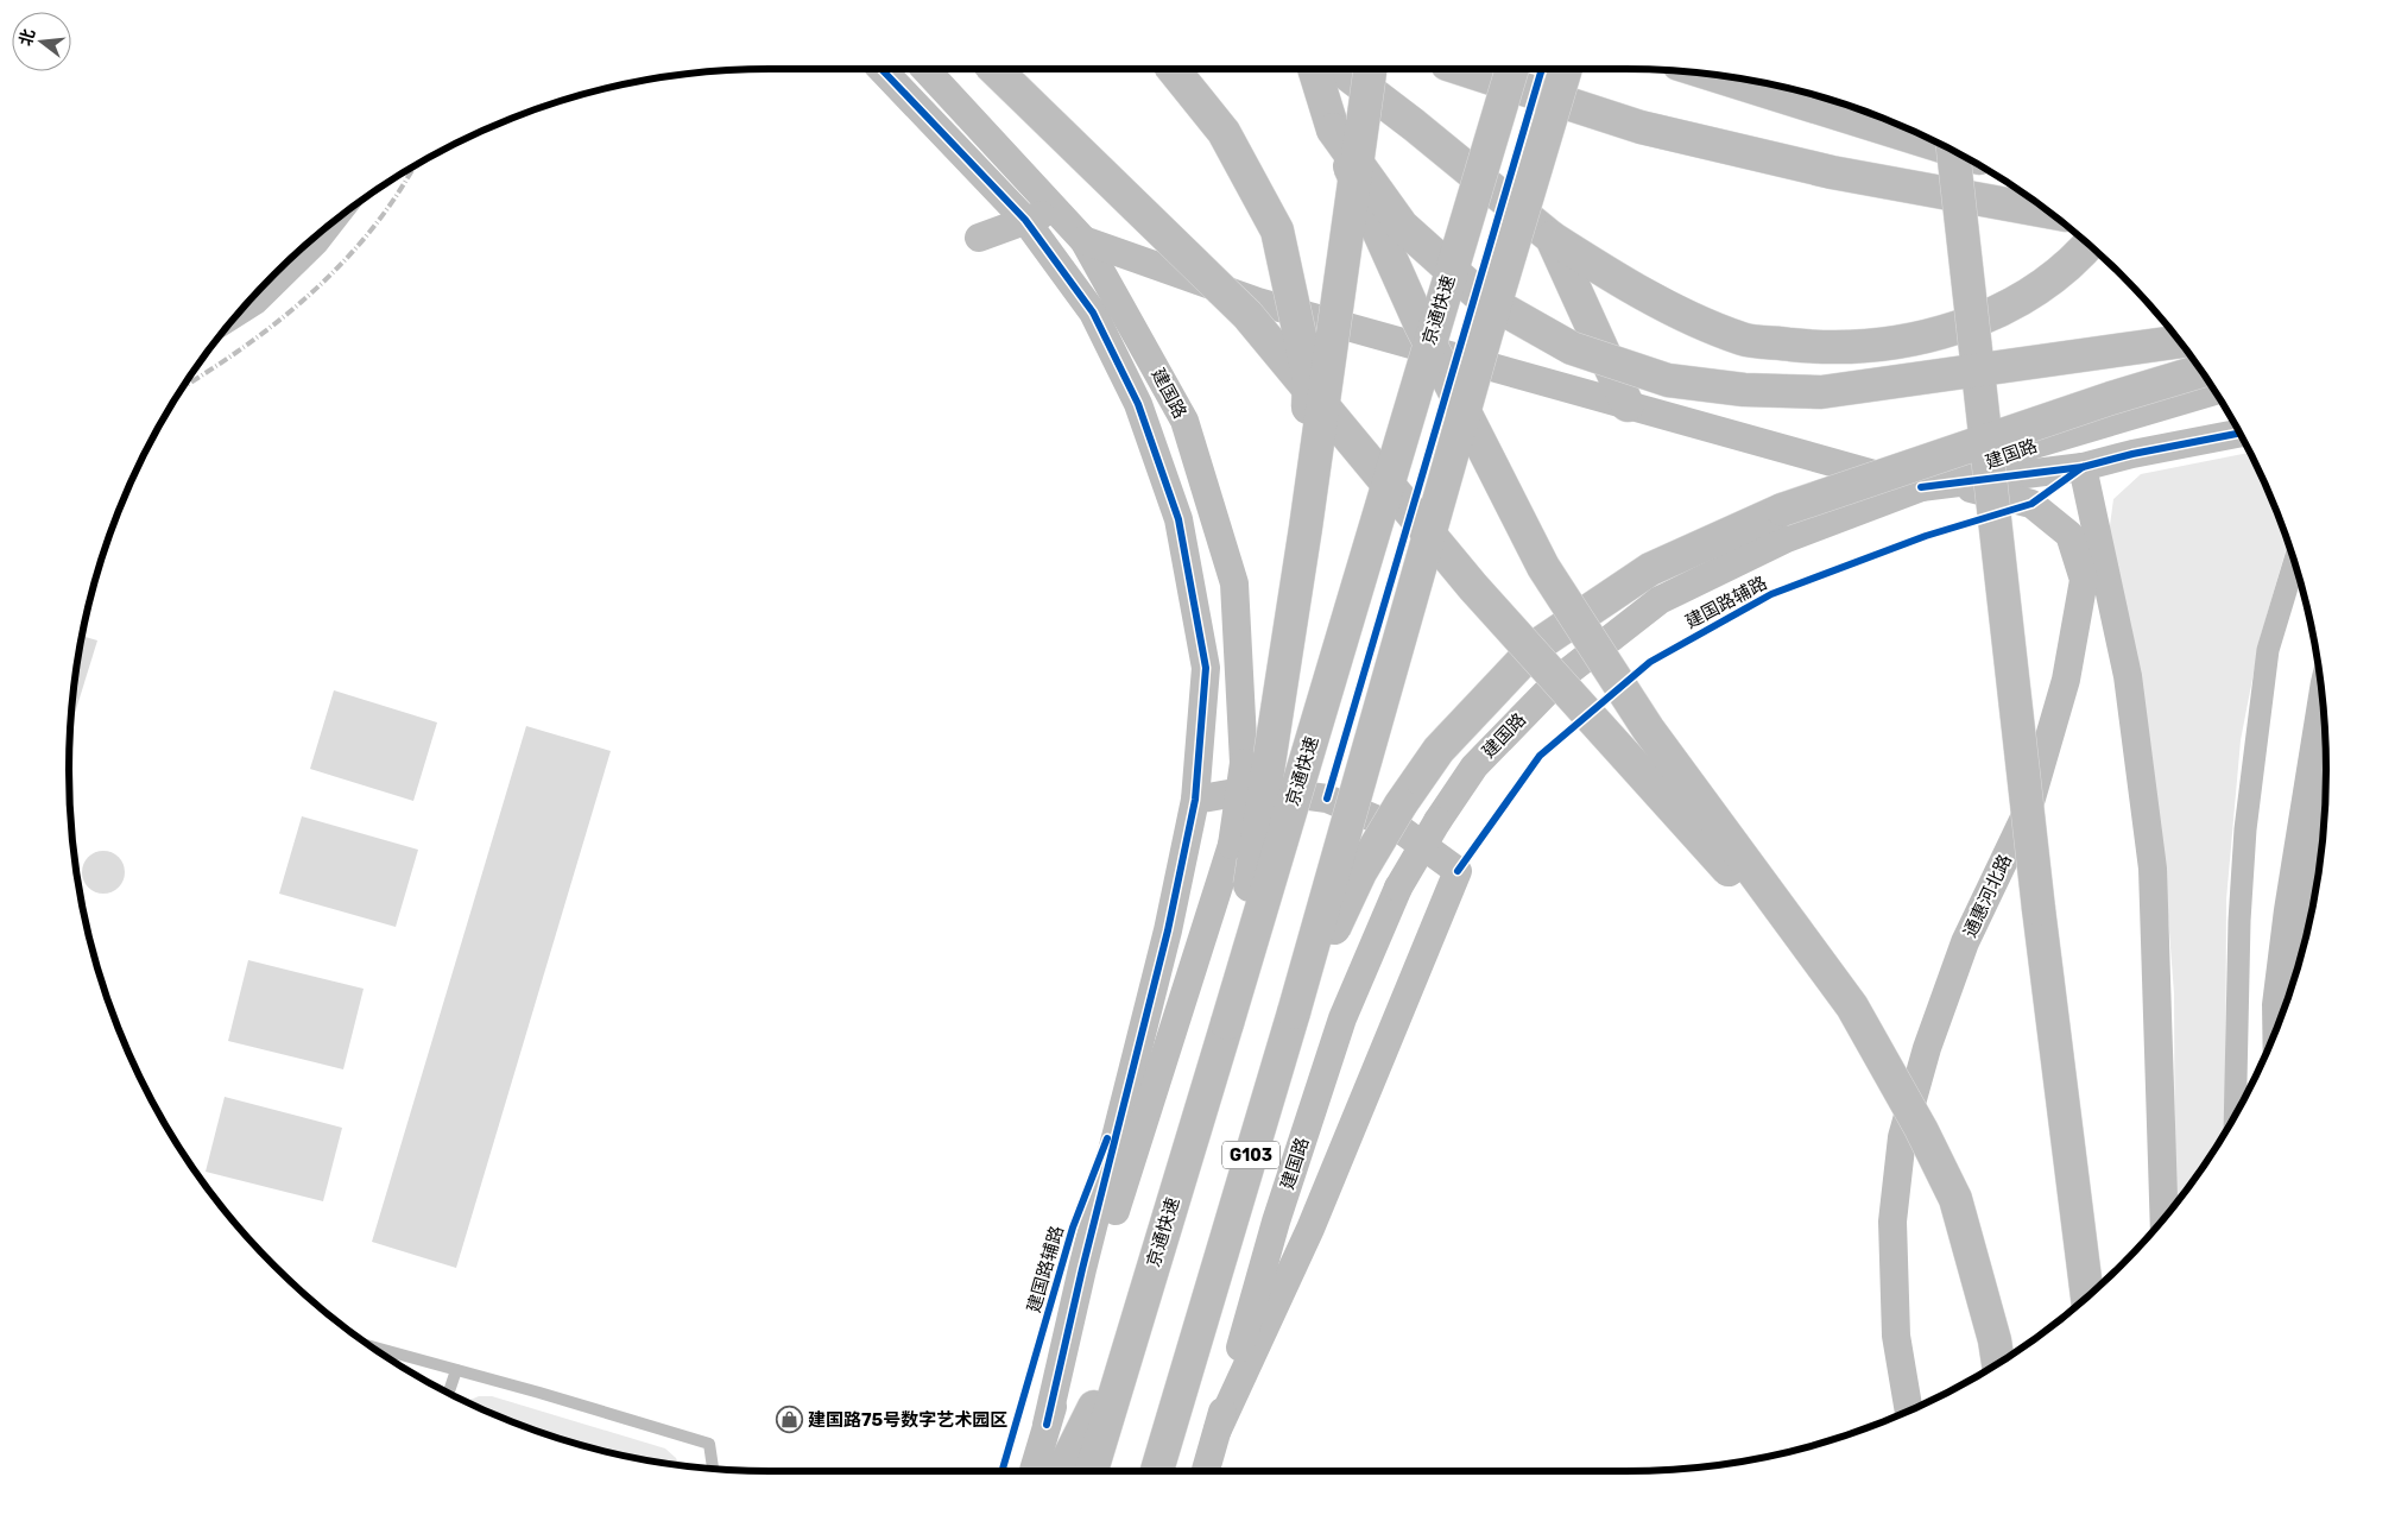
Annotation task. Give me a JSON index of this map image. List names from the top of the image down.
{
  "streets": {
    "highway": ["京通快速", "G103"],
    "street": ["建国路", "通惠河北路"],
    "cycle path": ["建国路辅路"]
  },
  "crossings": [
    ["建国路", "通惠河北路"]
  ],
  "places": {
    "shop": ["建国路75号数字艺术园区"]
  },
  "north": "left"
}
